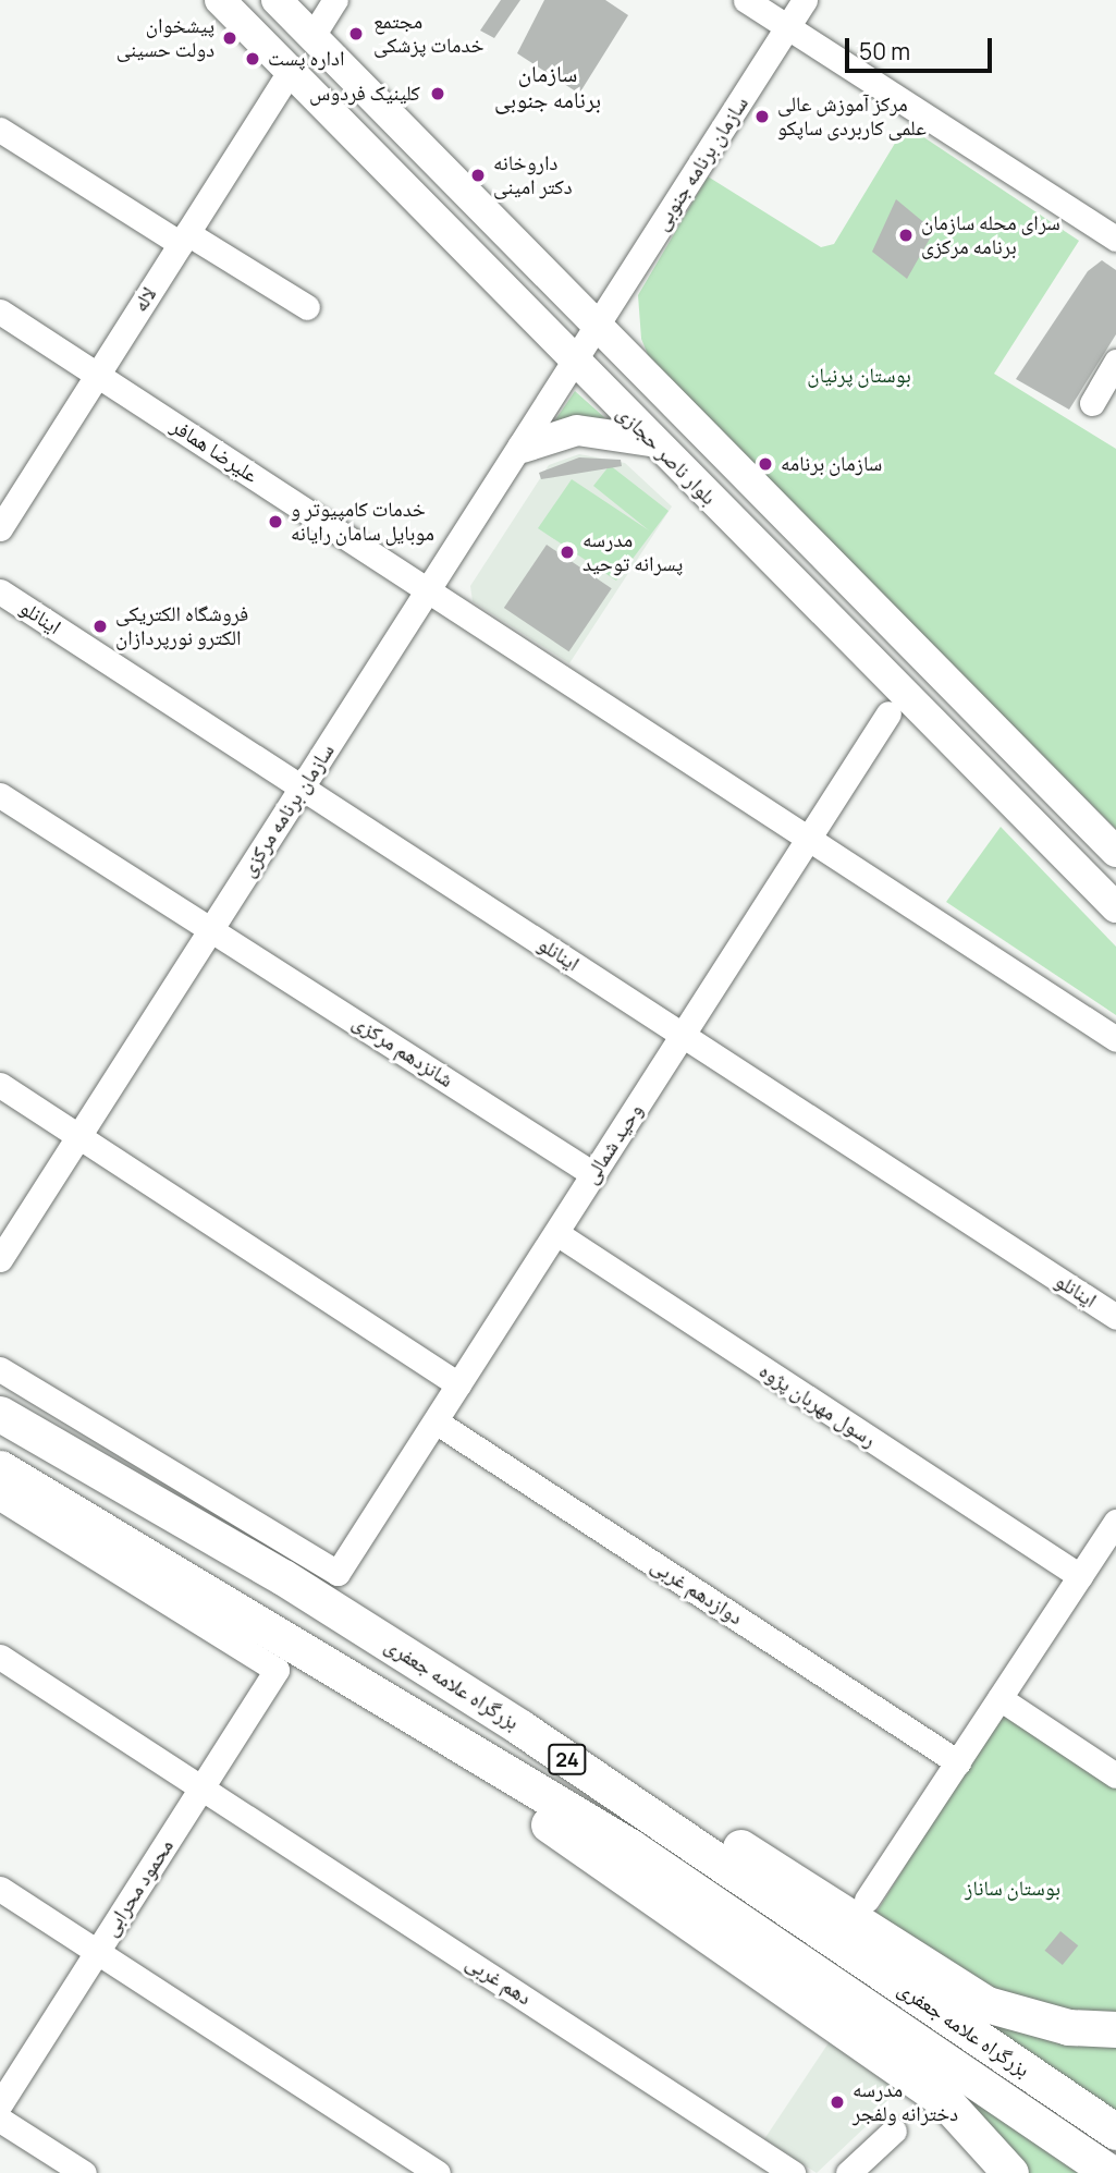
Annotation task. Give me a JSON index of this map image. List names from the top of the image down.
{
  "streets": {
    "highway": ["بزرگراه علامه جعفری", "24"],
    "main road": ["بلوار ناصر حجازی"],
    "street": [
      "سازمان برنامه جنوبی",
      "لاله",
      "علیرضا همافر",
      "اینانلو",
      "سازمان برنامه مرکزی",
      "شانزدهم مرکزی",
      "وحید شمالی",
      "رسول مهربان پژوه",
      "دوازدهم غربی",
      "محمود محرابی",
      "دهم غربی"
    ]
  },
  "crossings": [
    ["سازمان برنامه جنوبی", "بلوار ناصر حجازی"],
    ["سازمان برنامه جنوبی", "سازمان برنامه مرکزی"],
    ["لاله", "علیرضا همافر"],
    ["لاله", "بلوار ناصر حجازی"],
    ["علیرضا همافر", "سازمان برنامه مرکزی"],
    ["علیرضا همافر", "وحید شمالی"],
    ["بلوار ناصر حجازی", "سازمان برنامه مرکزی"],
    ["اینانلو", "سازمان برنامه مرکزی"],
    ["اینانلو", "وحید شمالی"],
    ["سازمان برنامه مرکزی", "شانزدهم مرکزی"],
    ["شانزدهم مرکزی", "وحید شمالی"],
    ["وحید شمالی", "رسول مهربان پژوه"],
    ["وحید شمالی", "دوازدهم غربی"],
    ["محمود محرابی", "دهم غربی"]
  ],
  "districts": ["سازمان برنامه جنوبی"],
  "parks": ["بوستان پرنیان", "بوستان ساناز"],
  "places": [
    "مجتمع خدمات پزشکی",
    "پیشخوان دولت حسینی",
    "اداره پست",
    "کلینیک فردوس",
    "مرکز آموزش عالی علمی کاربردی ساپکو",
    "داروخانه دکتر امینی",
    "سرای محله سازمان برنامه مرکزی",
    "سازمان برنامه",
    "خدمات کامپیوتر و موبایل سامان رایانه",
    "مدرسه پسرانه توحید",
    "فروشگاه الکتریکی الکترو نورپردازان",
    "مدرسه دخترانه ولفجر"
  ],
  "scale_bar": "50 m"
}
